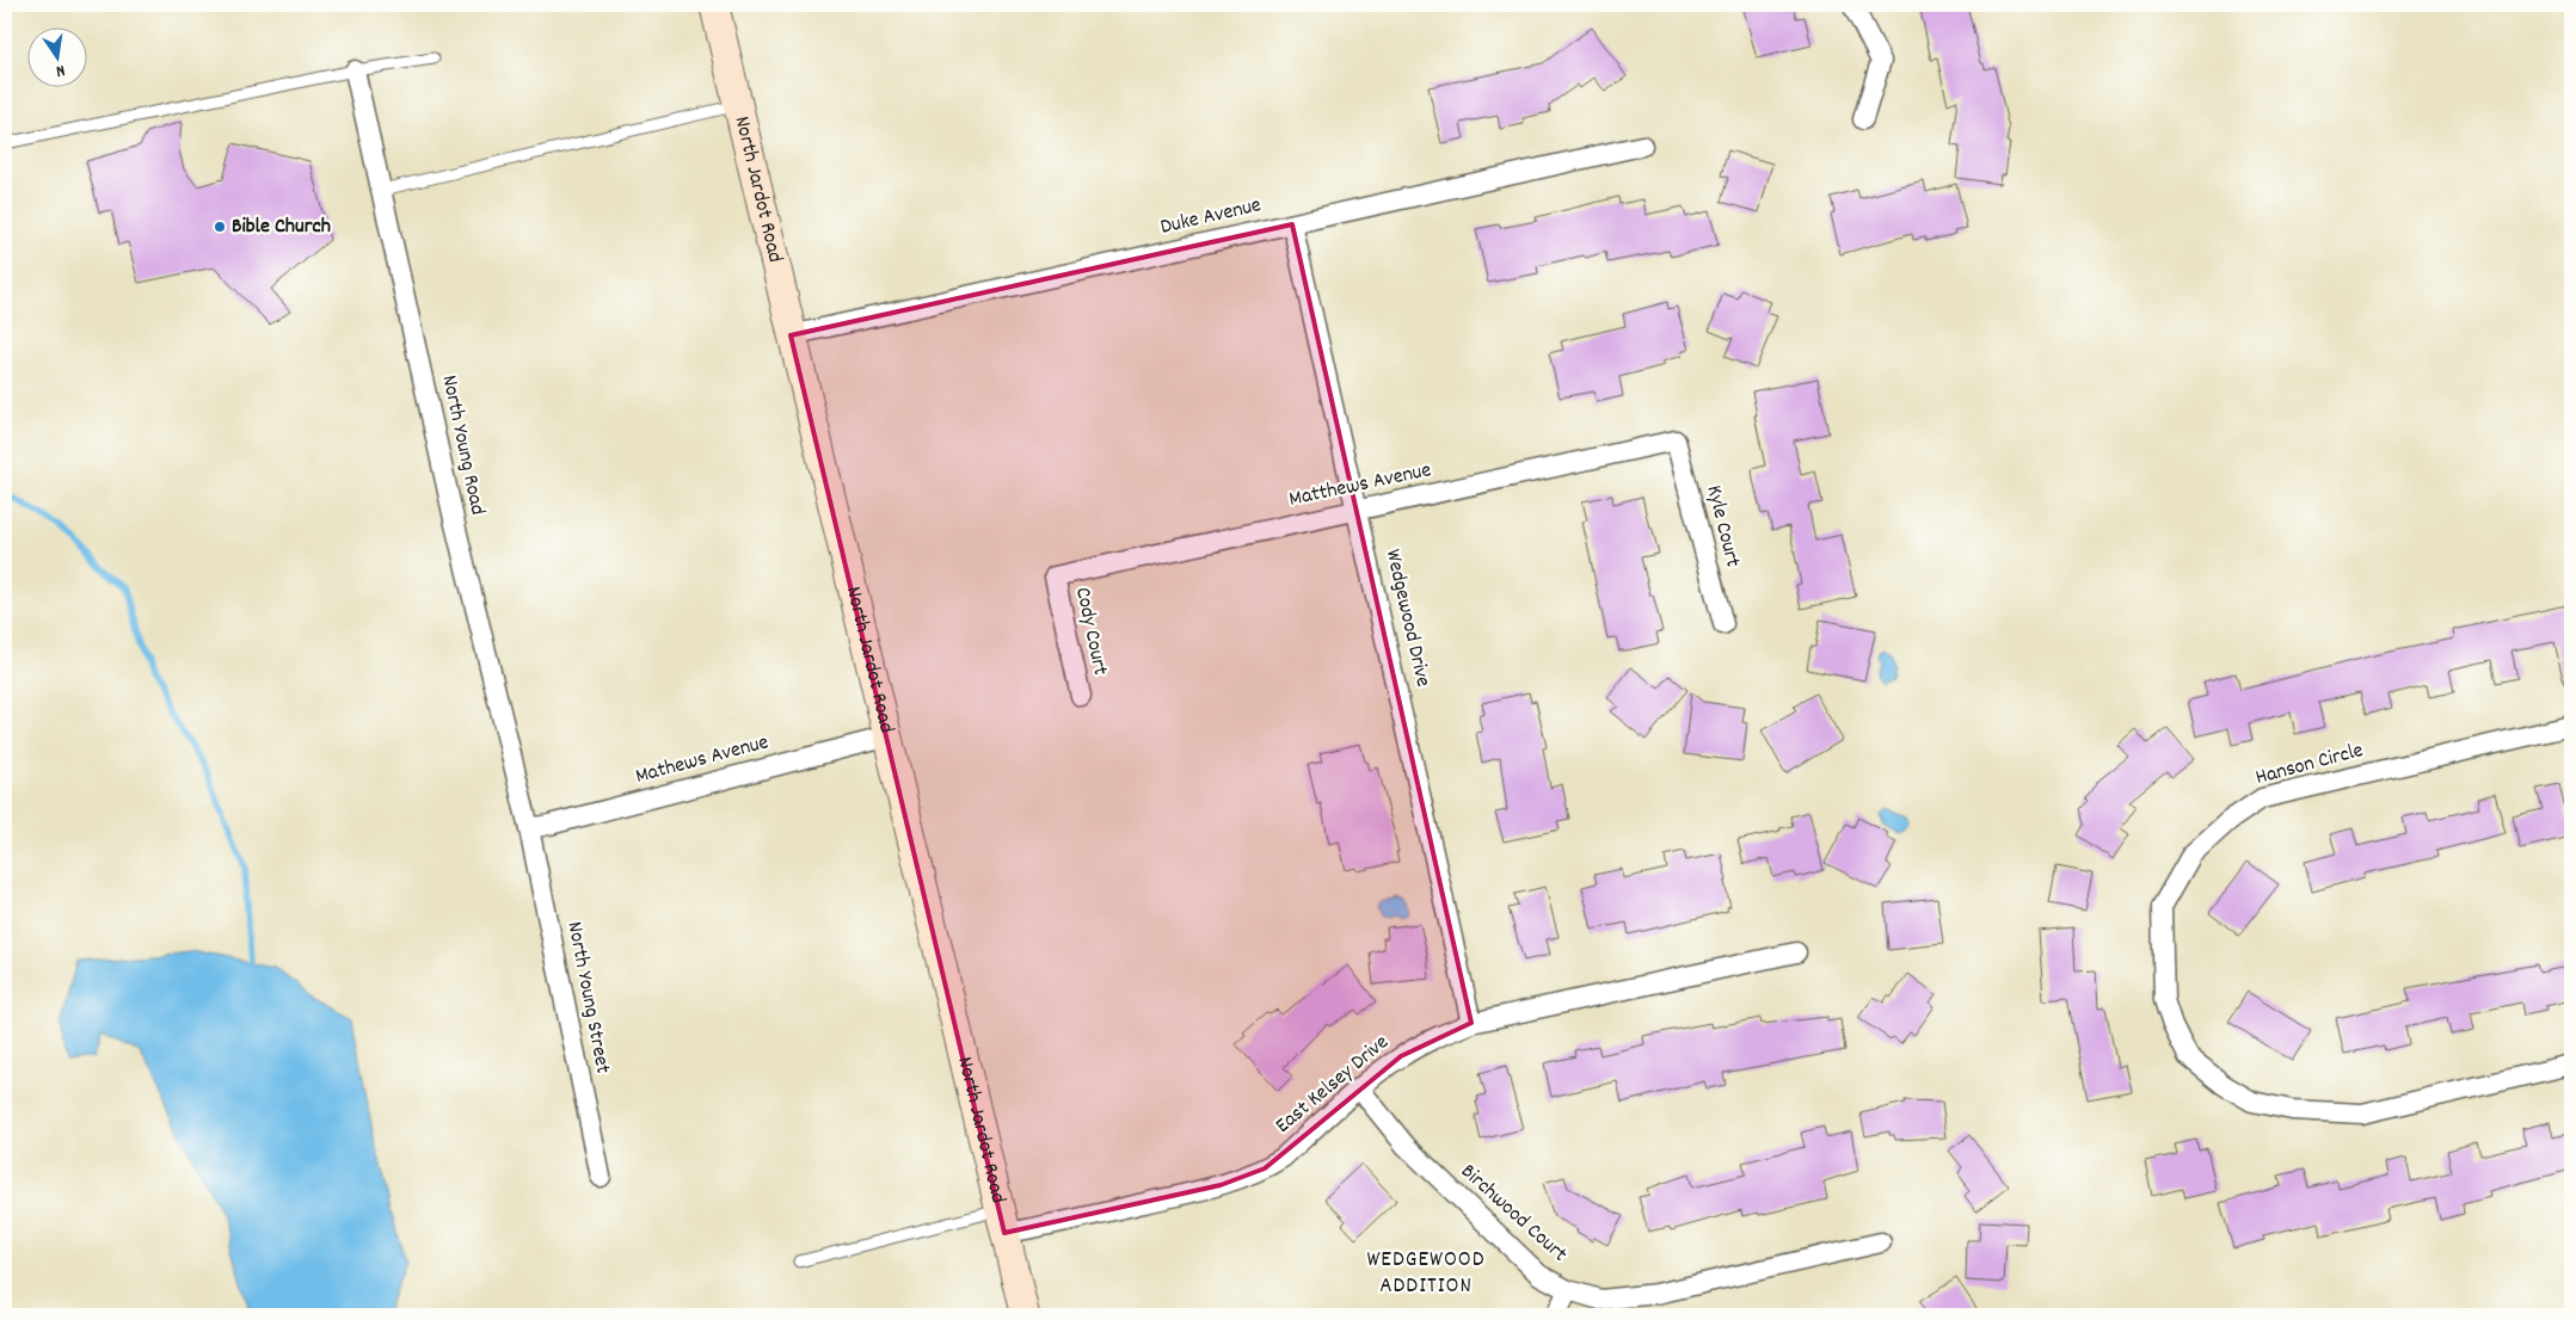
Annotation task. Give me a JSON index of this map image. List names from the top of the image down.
{
  "streets": {
    "main road": ["North Jardot Road"],
    "street": [
      "Duke Avenue",
      "North Young Road",
      "Matthews Avenue",
      "Kyle Court",
      "Wedgewood Drive",
      "Cody Court",
      "Mathews Avenue",
      "Hanson Circle",
      "North Young Street",
      "East Kelsey Drive",
      "Birchwood Court"
    ]
  },
  "crossings": [
    ["North Jardot Road", "Duke Avenue"],
    ["North Jardot Road", "Mathews Avenue"],
    ["North Jardot Road", "East Kelsey Drive"],
    ["Duke Avenue", "Wedgewood Drive"],
    ["North Young Road", "Mathews Avenue"],
    ["North Young Road", "North Young Street"],
    ["Matthews Avenue", "Kyle Court"],
    ["Matthews Avenue", "Wedgewood Drive"],
    ["Matthews Avenue", "Cody Court"],
    ["Wedgewood Drive", "East Kelsey Drive"],
    ["Mathews Avenue", "North Young Street"],
    ["East Kelsey Drive", "Birchwood Court"]
  ],
  "districts": ["WEDGEWOOD ADDITION"],
  "places": ["Bible Church"],
  "north": "bottom"
}
